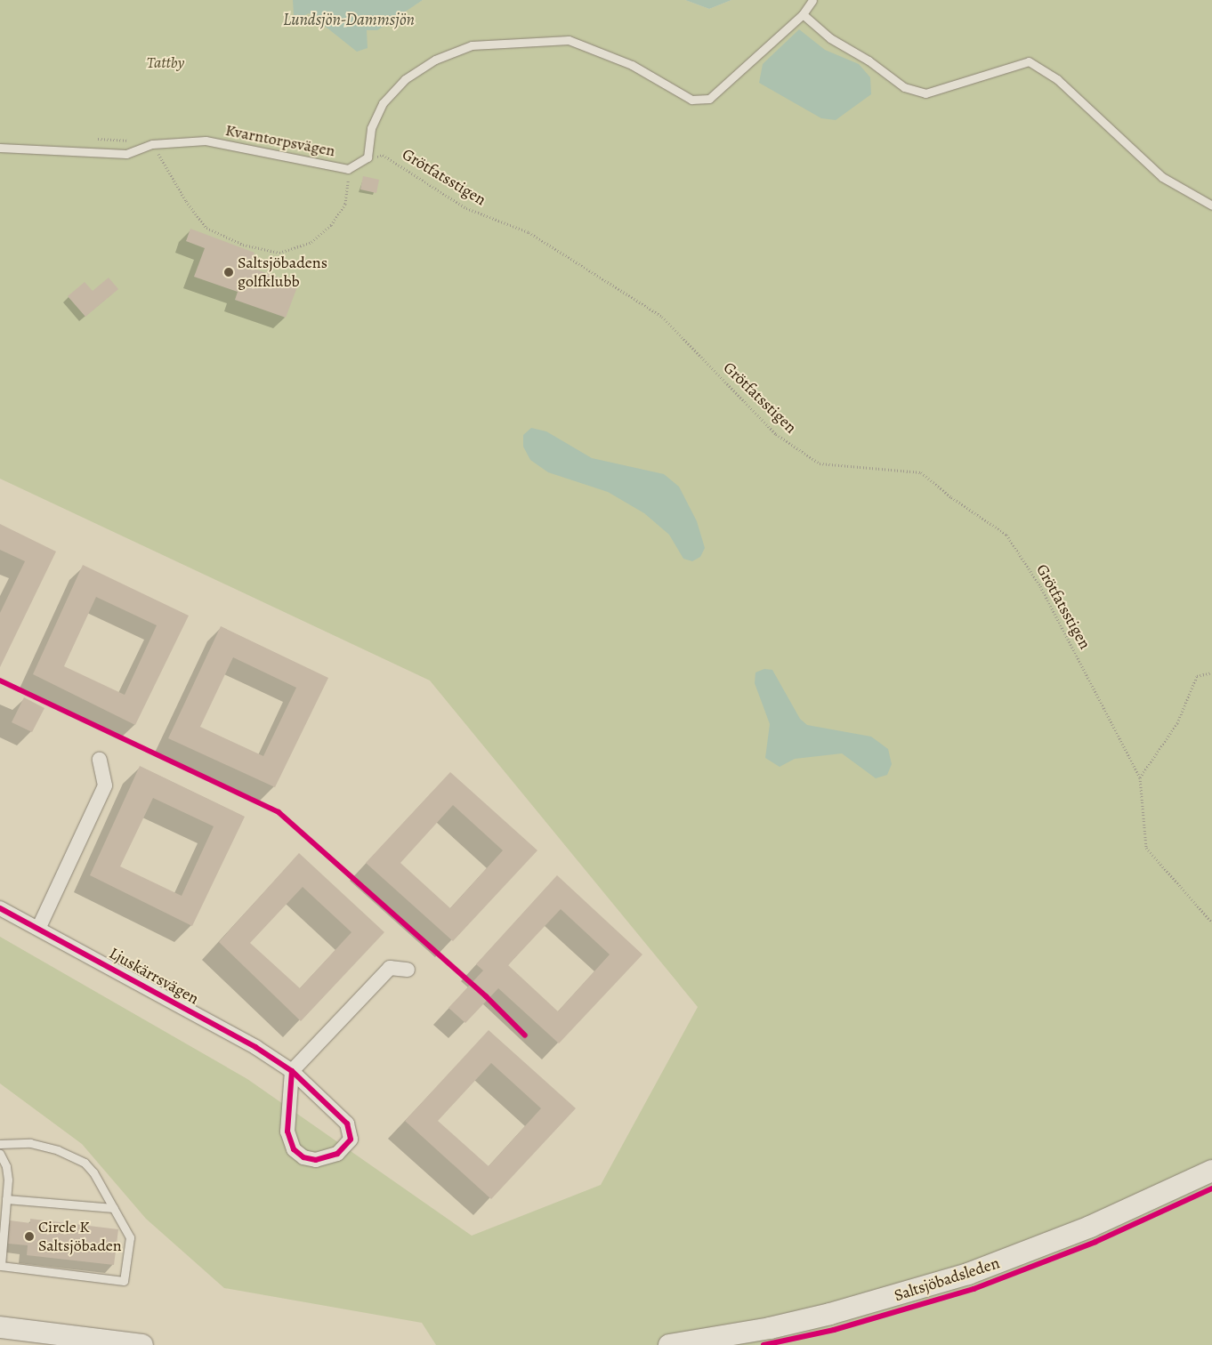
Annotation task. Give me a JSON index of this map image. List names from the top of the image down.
{
  "streets": {
    "main road": ["Saltsjöbadsleden"],
    "street": ["Ljuskärrsvägen"],
    "lane": ["Kvarntorpsvägen"],
    "path": ["Grötfatsstigen"]
  },
  "crossings": [
    ["Kvarntorpsvägen", "Grötfatsstigen"]
  ],
  "water": ["Lundsjön-Dammsjön"],
  "parks": ["Tattby"],
  "places": ["Saltsjöbadens golfklubb", "Circle K Saltsjöbaden"]
}
